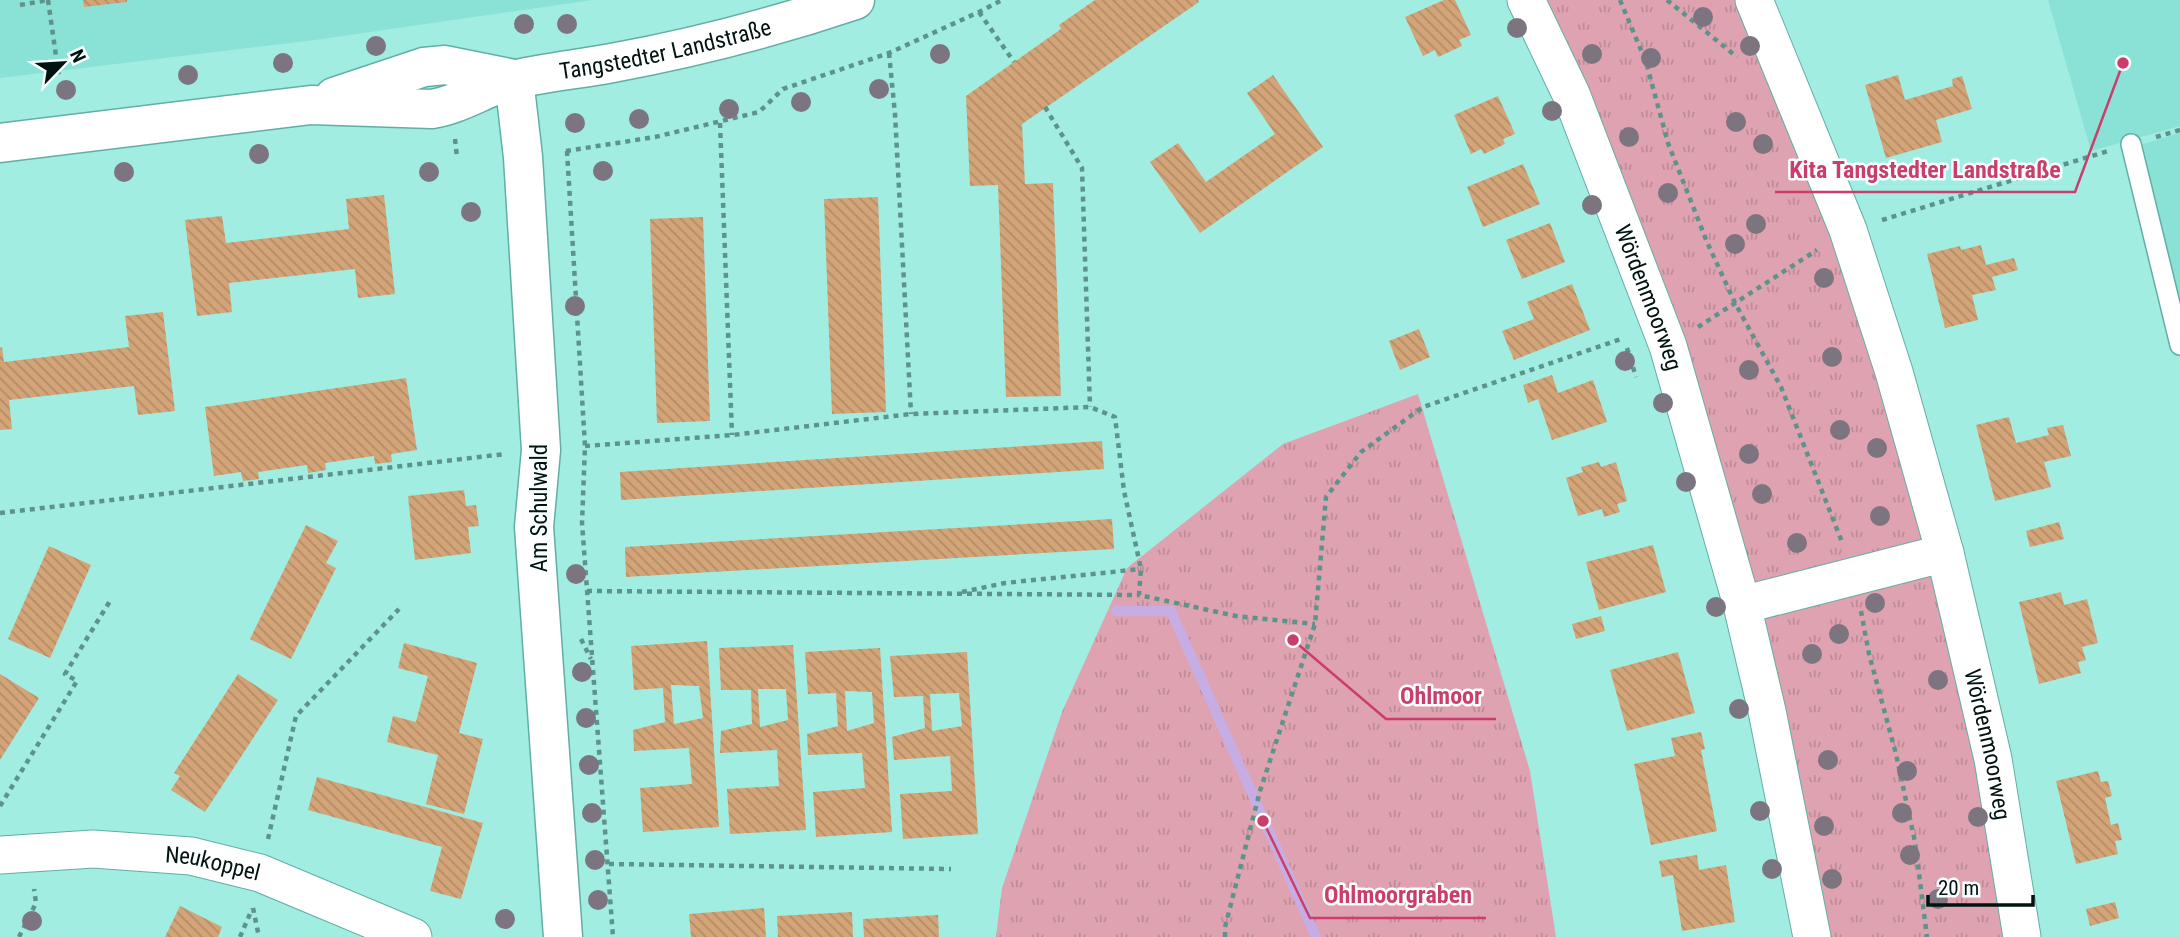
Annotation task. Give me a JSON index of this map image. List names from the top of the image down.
{
  "streets": {
    "street": [
      "Tangstedter Landstraße",
      "Wördenmoorweg",
      "Am Schulwald",
      "Neukoppel"
    ]
  },
  "crossings": [
    ["Tangstedter Landstraße", "Am Schulwald"]
  ],
  "places": ["Kita Tangstedter Landstraße", "Ohlmoor", "Ohlmoorgraben"],
  "scale_bar": "20 m",
  "north": "top right"
}
